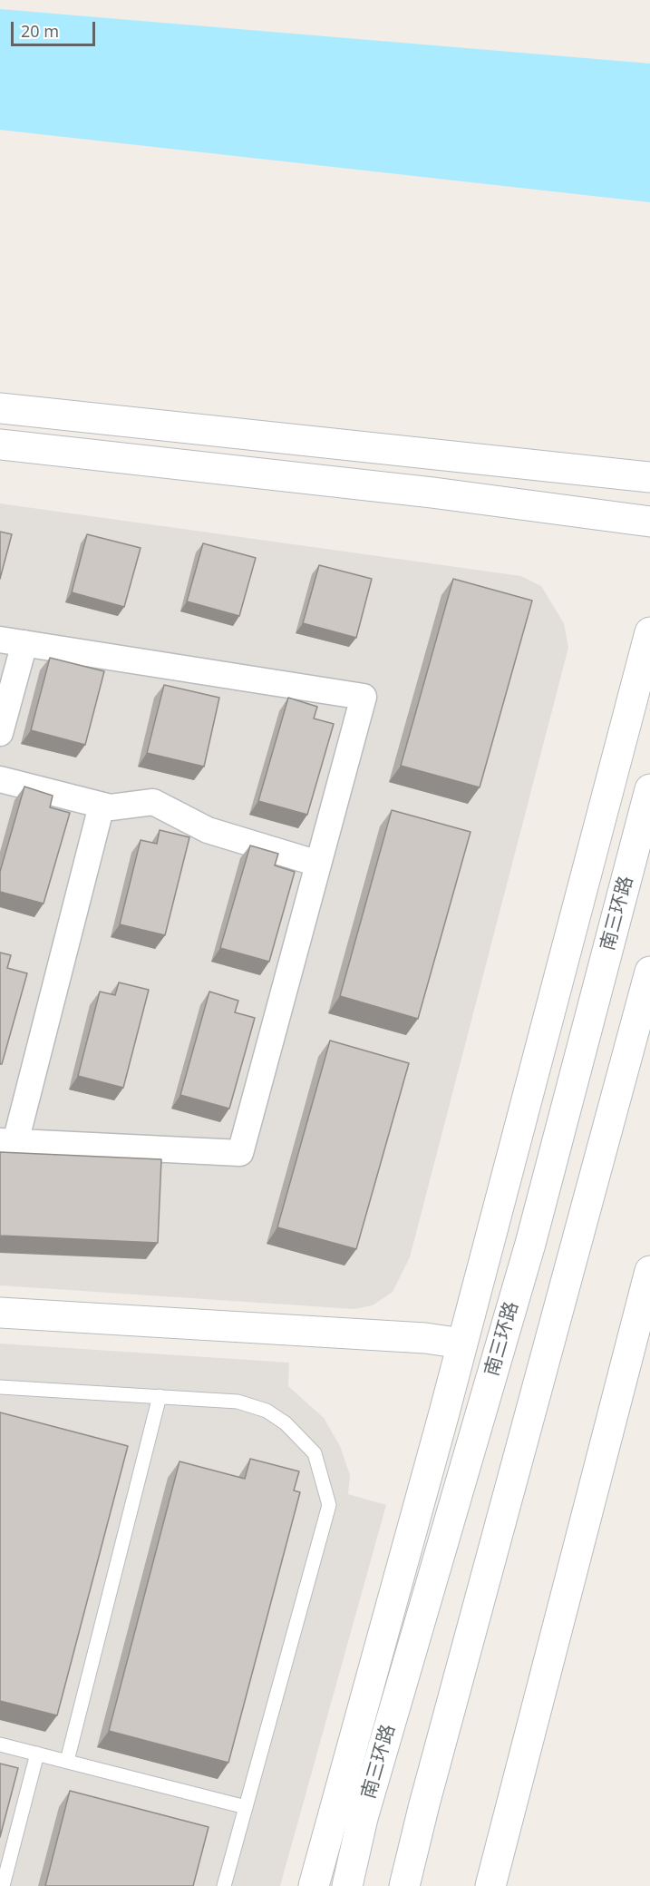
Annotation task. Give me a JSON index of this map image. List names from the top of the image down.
{
  "streets": {
    "main road": ["南三环路"]
  },
  "scale_bar": "20 m"
}
